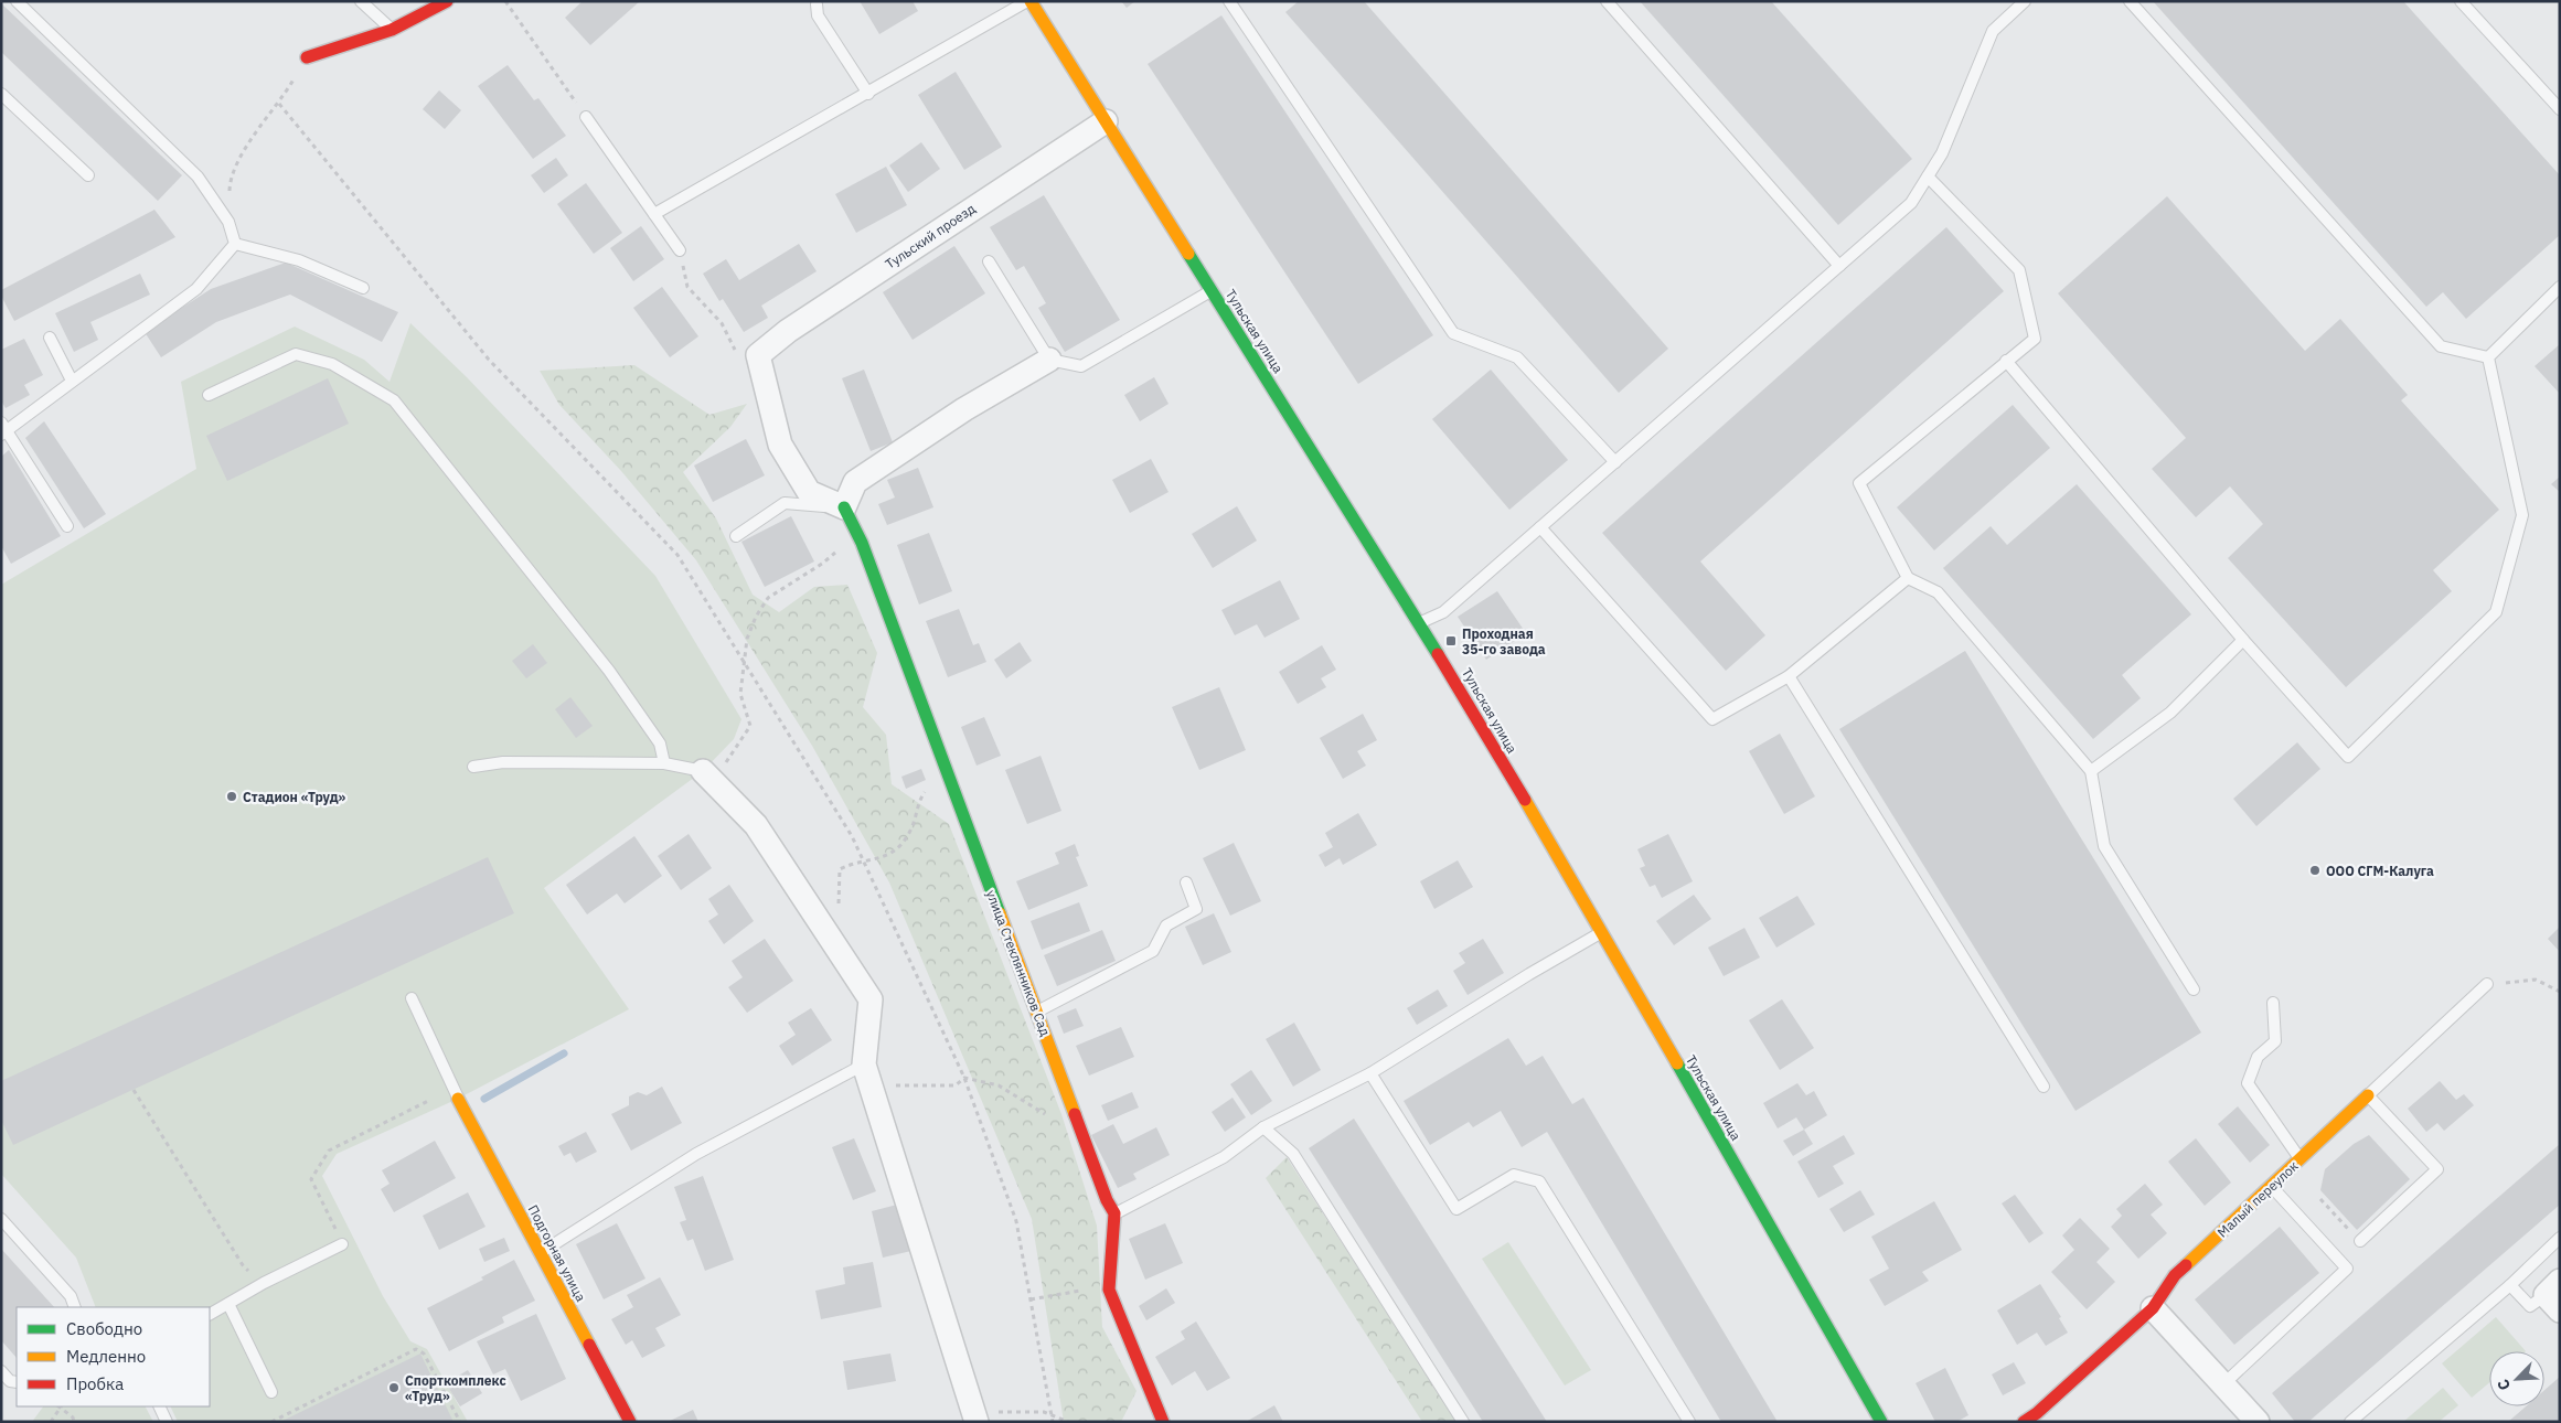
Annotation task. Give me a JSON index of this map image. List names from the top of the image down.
{
  "streets": {
    "street": [
      "Тульский проезд",
      "Тульская улица",
      "улица Стеклянников Сад",
      "Малый переулок",
      "Подгорная улица"
    ]
  },
  "crossings": [
    ["Тульский проезд", "Тульская улица"]
  ],
  "places": {
    "transit": ["Проходная 35-го завода"],
    "other": ["Стадион «Труд»", "ООО СГМ-Калуга", "Спорткомплекс «Труд»"]
  },
  "legend": ["Свободно", "Медленно", "Пробка"],
  "north": "bottom left"
}
